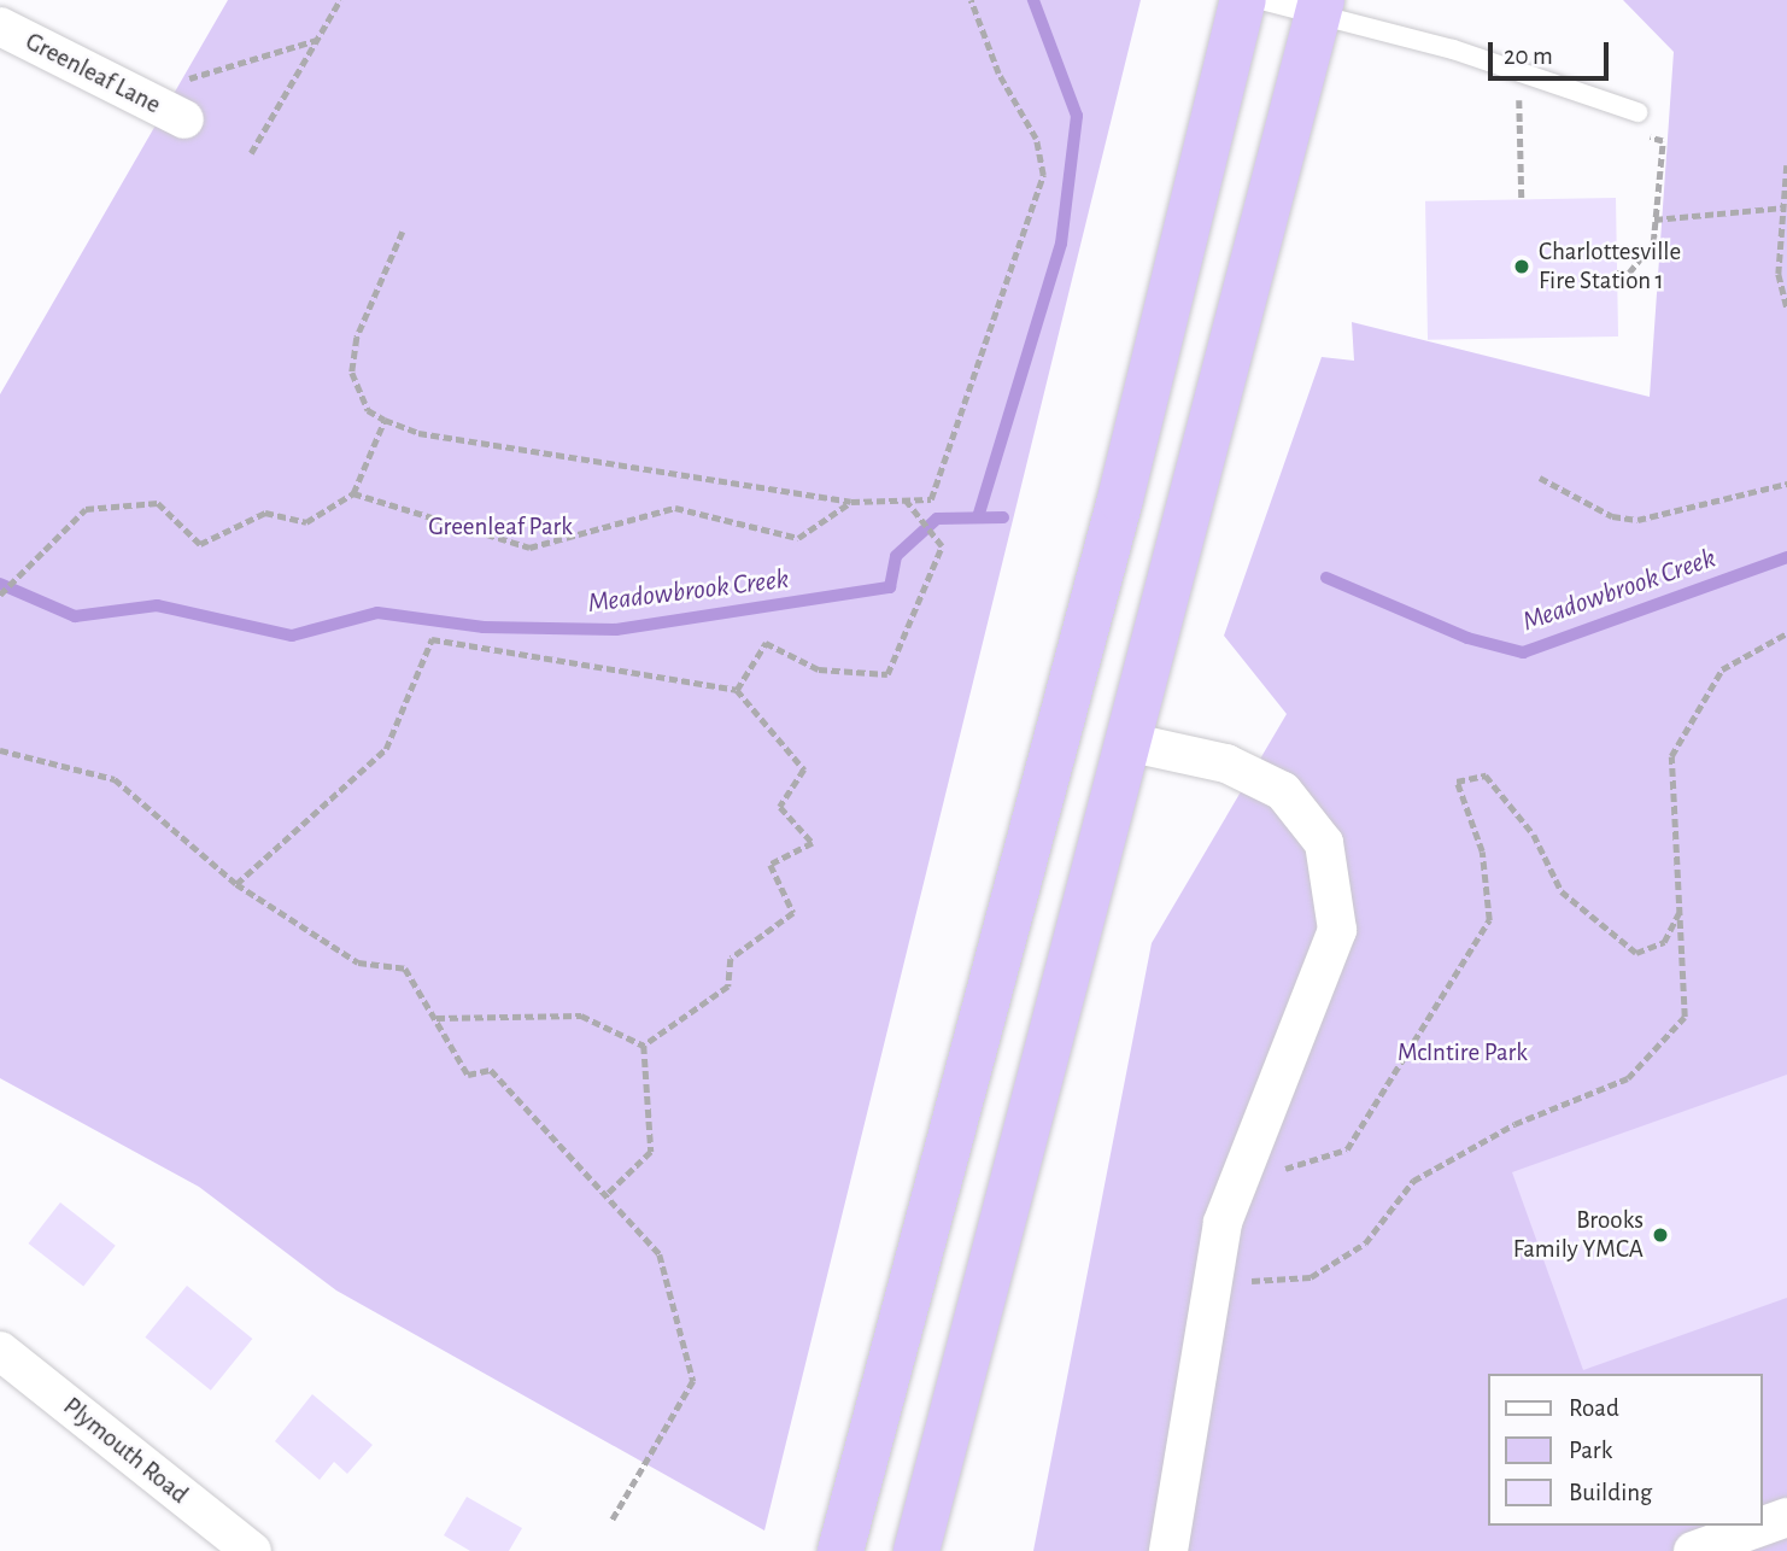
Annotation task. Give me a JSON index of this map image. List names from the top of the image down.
{
  "streets": {
    "street": ["Greenleaf Lane", "Plymouth Road"]
  },
  "water": ["Meadowbrook Creek"],
  "parks": ["Greenleaf Park", "McIntire Park"],
  "places": ["Charlottesville Fire Station 1", "Brooks Family YMCA"],
  "legend": ["Road", "Park", "Building"],
  "scale_bar": "20 m"
}
